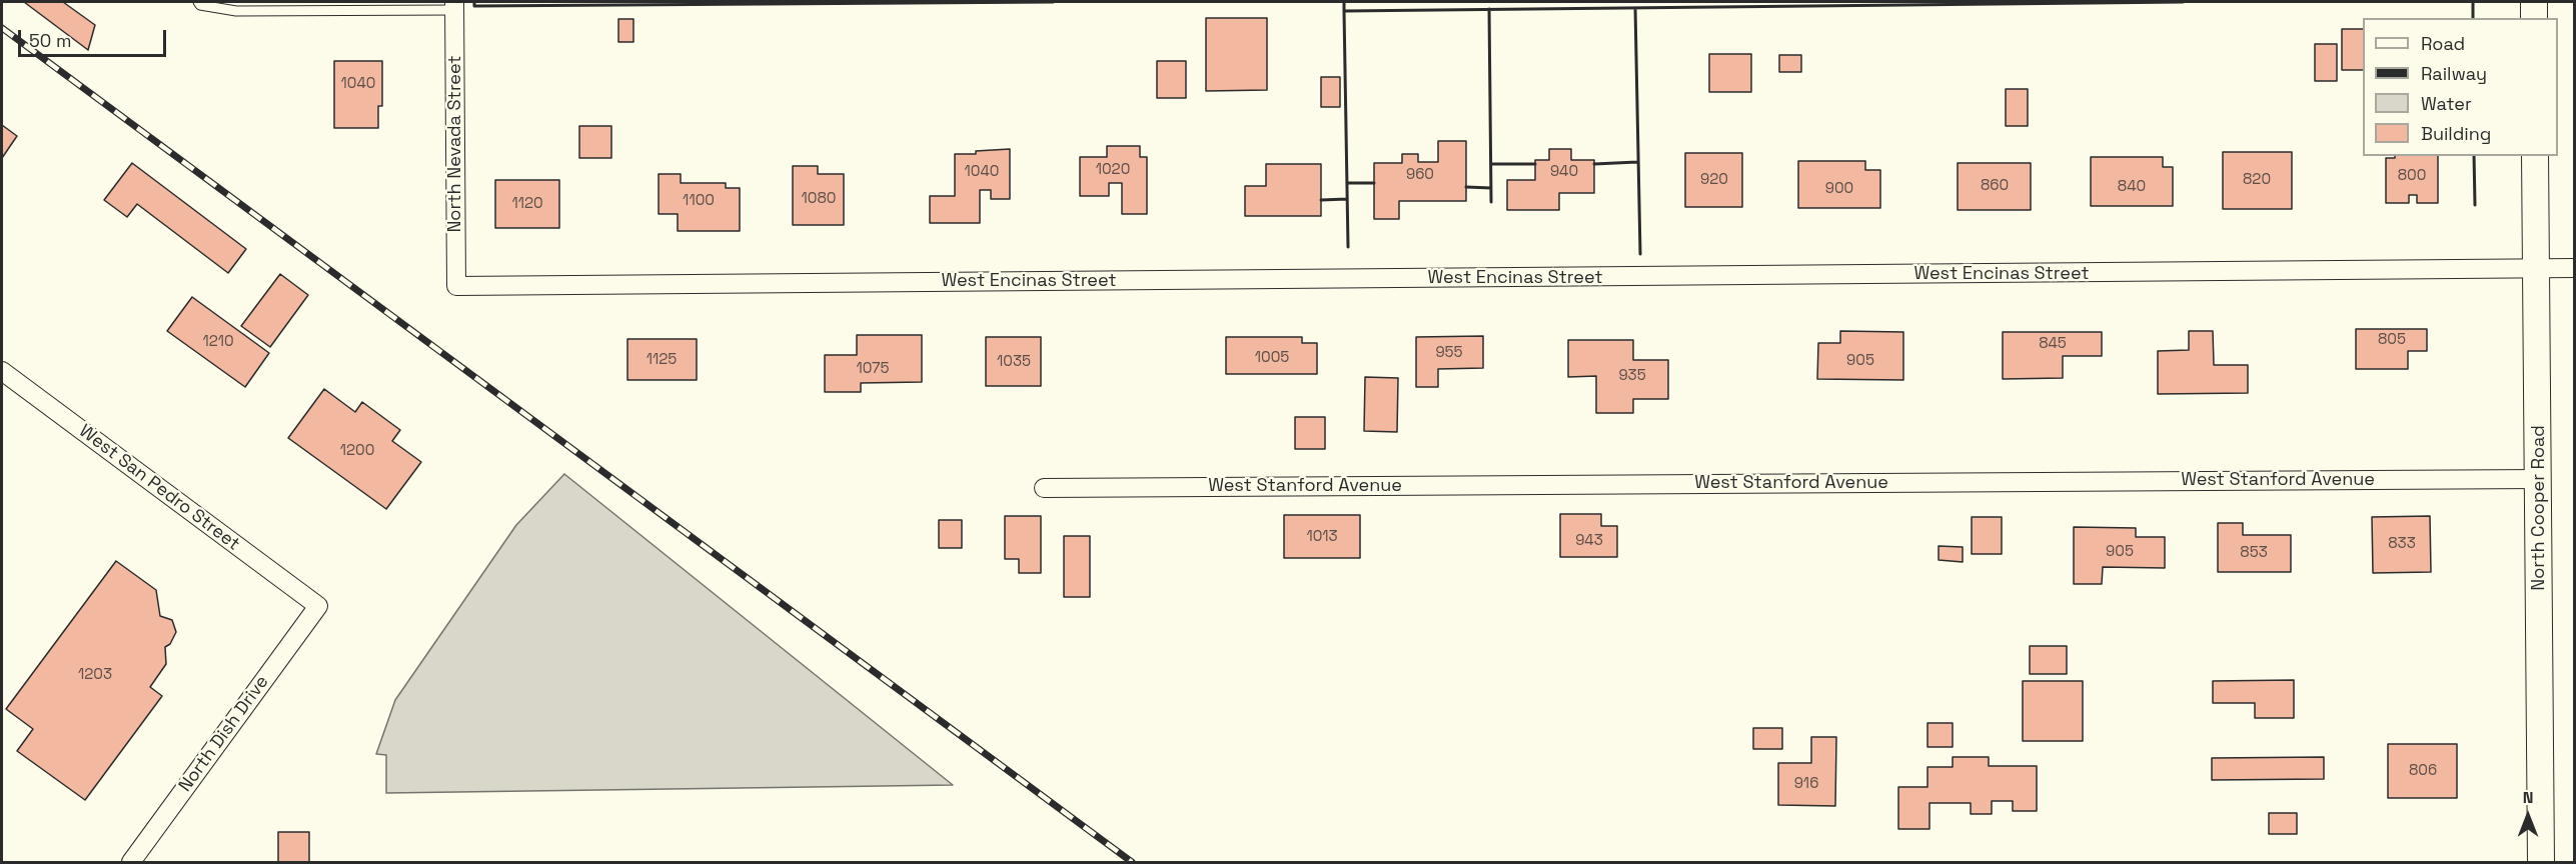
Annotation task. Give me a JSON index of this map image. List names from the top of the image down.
{
  "streets": {
    "main road": ["North Cooper Road"],
    "street": [
      "North Nevada Street",
      "West Encinas Street",
      "West Stanford Avenue",
      "West San Pedro Street",
      "North Dish Drive"
    ]
  },
  "crossings": [
    ["North Nevada Street", "West Encinas Street"],
    ["West Encinas Street", "North Cooper Road"],
    ["West Stanford Avenue", "North Cooper Road"],
    ["West San Pedro Street", "North Dish Drive"]
  ],
  "house_numbers": [
    "1040",
    "1020",
    "1040",
    "940",
    "960",
    "800",
    "920",
    "820",
    "860",
    "840",
    "900",
    "1080",
    "1100",
    "1120",
    "805",
    "1210",
    "845",
    "955",
    "1005",
    "1125",
    "905",
    "1035",
    "1075",
    "935",
    "1200",
    "1013",
    "943",
    "833",
    "905",
    "853",
    "1203",
    "806",
    "916"
  ],
  "legend": [
    "Road",
    "Railway",
    "Water",
    "Building"
  ],
  "scale_bar": "50 m",
  "north": "top"
}
